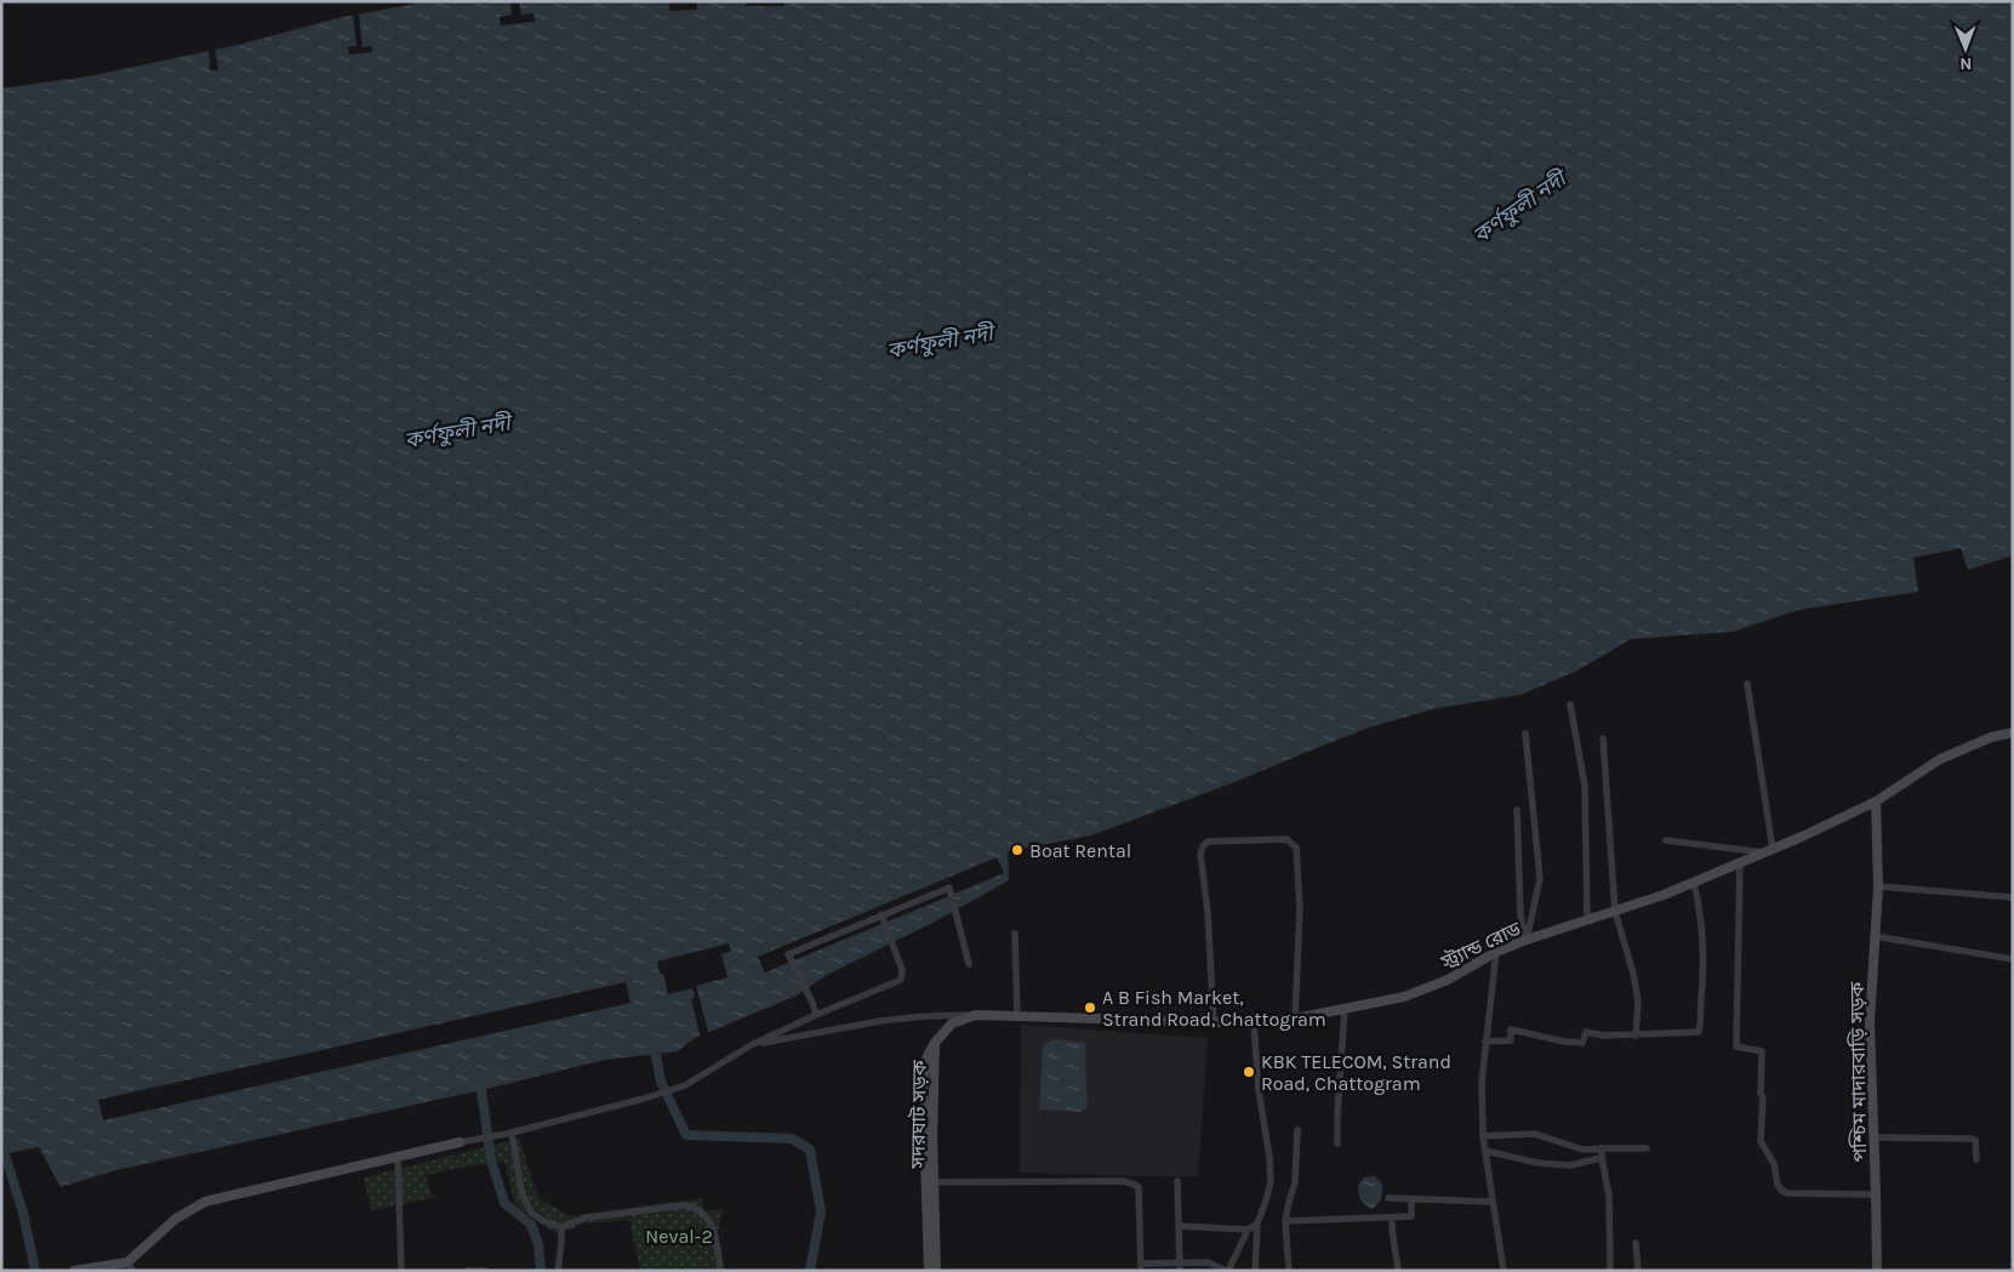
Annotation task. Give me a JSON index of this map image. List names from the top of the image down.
{
  "streets": {
    "main road": ["স্ট্র্যান্ড রোড", "পশ্চিম মাদারবাড়ি সড়ক", "সদরঘাট সড়ক"]
  },
  "crossings": [
    ["স্ট্র্যান্ড রোড", "পশ্চিম মাদারবাড়ি সড়ক"],
    ["স্ট্র্যান্ড রোড", "সদরঘাট সড়ক"]
  ],
  "water": ["কর্ণফুলী নদী"],
  "parks": ["Neval-2"],
  "places": ["Boat Rental", "A B Fish Market, Strand Road, Chattogram", "KBK TELECOM, Strand Road, Chattogram"],
  "north": "bottom"
}
